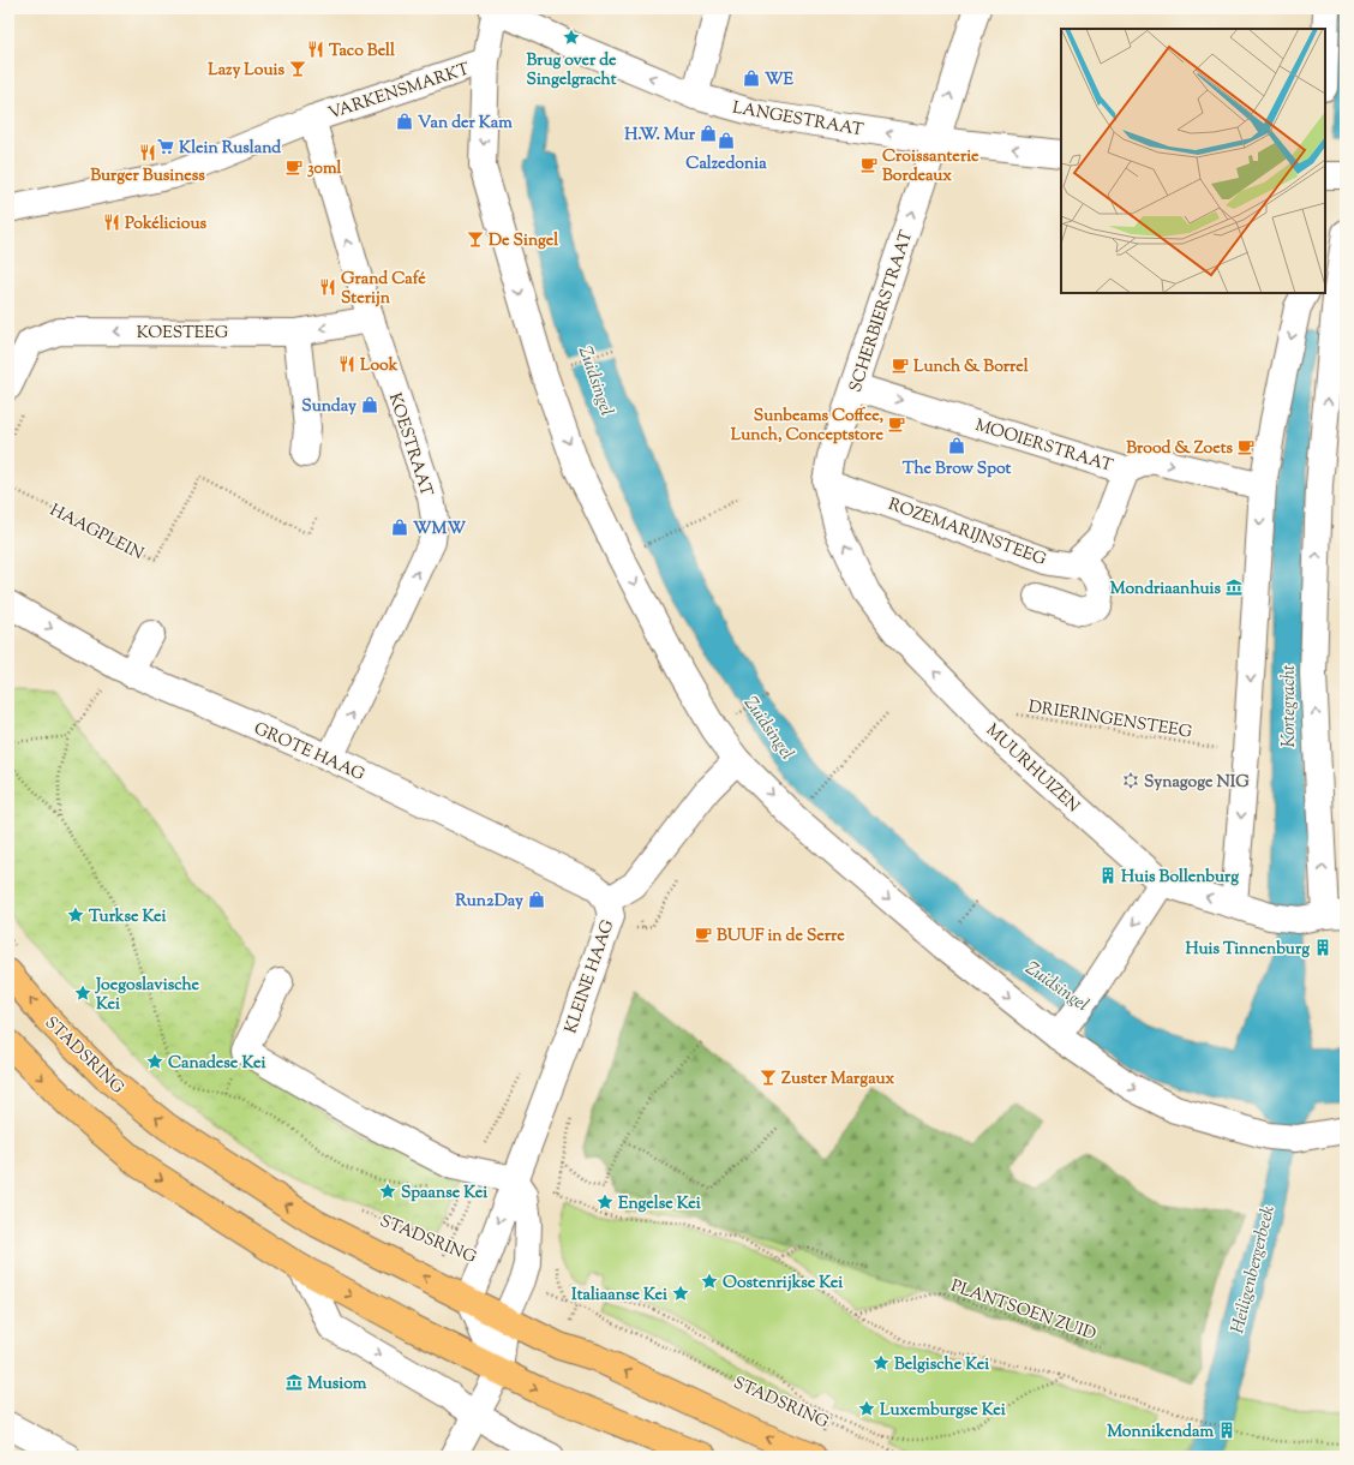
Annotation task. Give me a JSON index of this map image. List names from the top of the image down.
{
  "streets": {
    "main road": ["STADSRING"],
    "street": [
      "VARKENSMARKT",
      "LANGESTRAAT",
      "SCHERBIERSTRAAT",
      "KOESTEEG",
      "KOESTRAAT",
      "MOOIERSTRAAT",
      "ROZEMARIJNSTEEG",
      "GROTE HAAG",
      "MUURHUIZEN",
      "KLEINE HAAG"
    ],
    "path": ["HAAGPLEIN", "DRIERINGENSTEEG", "PLANTSOEN ZUID"]
  },
  "crossings": [
    ["VARKENSMARKT", "KOESTRAAT"],
    ["LANGESTRAAT", "SCHERBIERSTRAAT"],
    ["SCHERBIERSTRAAT", "MOOIERSTRAAT"],
    ["SCHERBIERSTRAAT", "ROZEMARIJNSTEEG"],
    ["SCHERBIERSTRAAT", "MUURHUIZEN"],
    ["KOESTEEG", "KOESTRAAT"],
    ["KOESTRAAT", "GROTE HAAG"],
    ["ROZEMARIJNSTEEG", "MUURHUIZEN"],
    ["GROTE HAAG", "KLEINE HAAG"],
    ["KLEINE HAAG", "STADSRING"]
  ],
  "one_way": [
    "LANGESTRAAT",
    "SCHERBIERSTRAAT",
    "KOESTEEG",
    "MOOIERSTRAAT"
  ],
  "water": ["Zuidsingel", "Kortegracht", "Heiligenbergerbeek"],
  "places": {
    "place": [
      "Brug over de Singelgracht",
      "Turkse Kei",
      "Joegoslavische Kei",
      "Canadese Kei",
      "Spaanse Kei",
      "Engelse Kei",
      "Oostenrijkse Kei",
      "Italiaanse Kei",
      "Belgische Kei",
      "Luxemburgse Kei"
    ],
    "restaurant": [
      "Taco Bell",
      "Burger Business",
      "Pokélicious",
      "Grand Café Sterijn",
      "Look"
    ],
    "bar": ["Lazy Louis", "De Singel", "Zuster Margaux"],
    "shop": [
      "WE",
      "Van der Kam",
      "H.W. Mur",
      "Calzedonia",
      "Sunday",
      "The Brow Spot",
      "WMW",
      "Run2Day"
    ],
    "supermarket": ["Klein Rusland"],
    "cafe": [
      "Croissanterie Bordeaux",
      "30ml",
      "Lunch & Borrel",
      "Sunbeams Coffee, Lunch, Conceptstore",
      "Brood & Zoets",
      "BUUF in de Serre"
    ],
    "museum": ["Mondriaanhuis", "Musiom"],
    "synagogue": ["Synagoge NIG"],
    "building": ["Huis Bollenburg", "Huis Tinnenburg", "Monnikendam"]
  }
}
